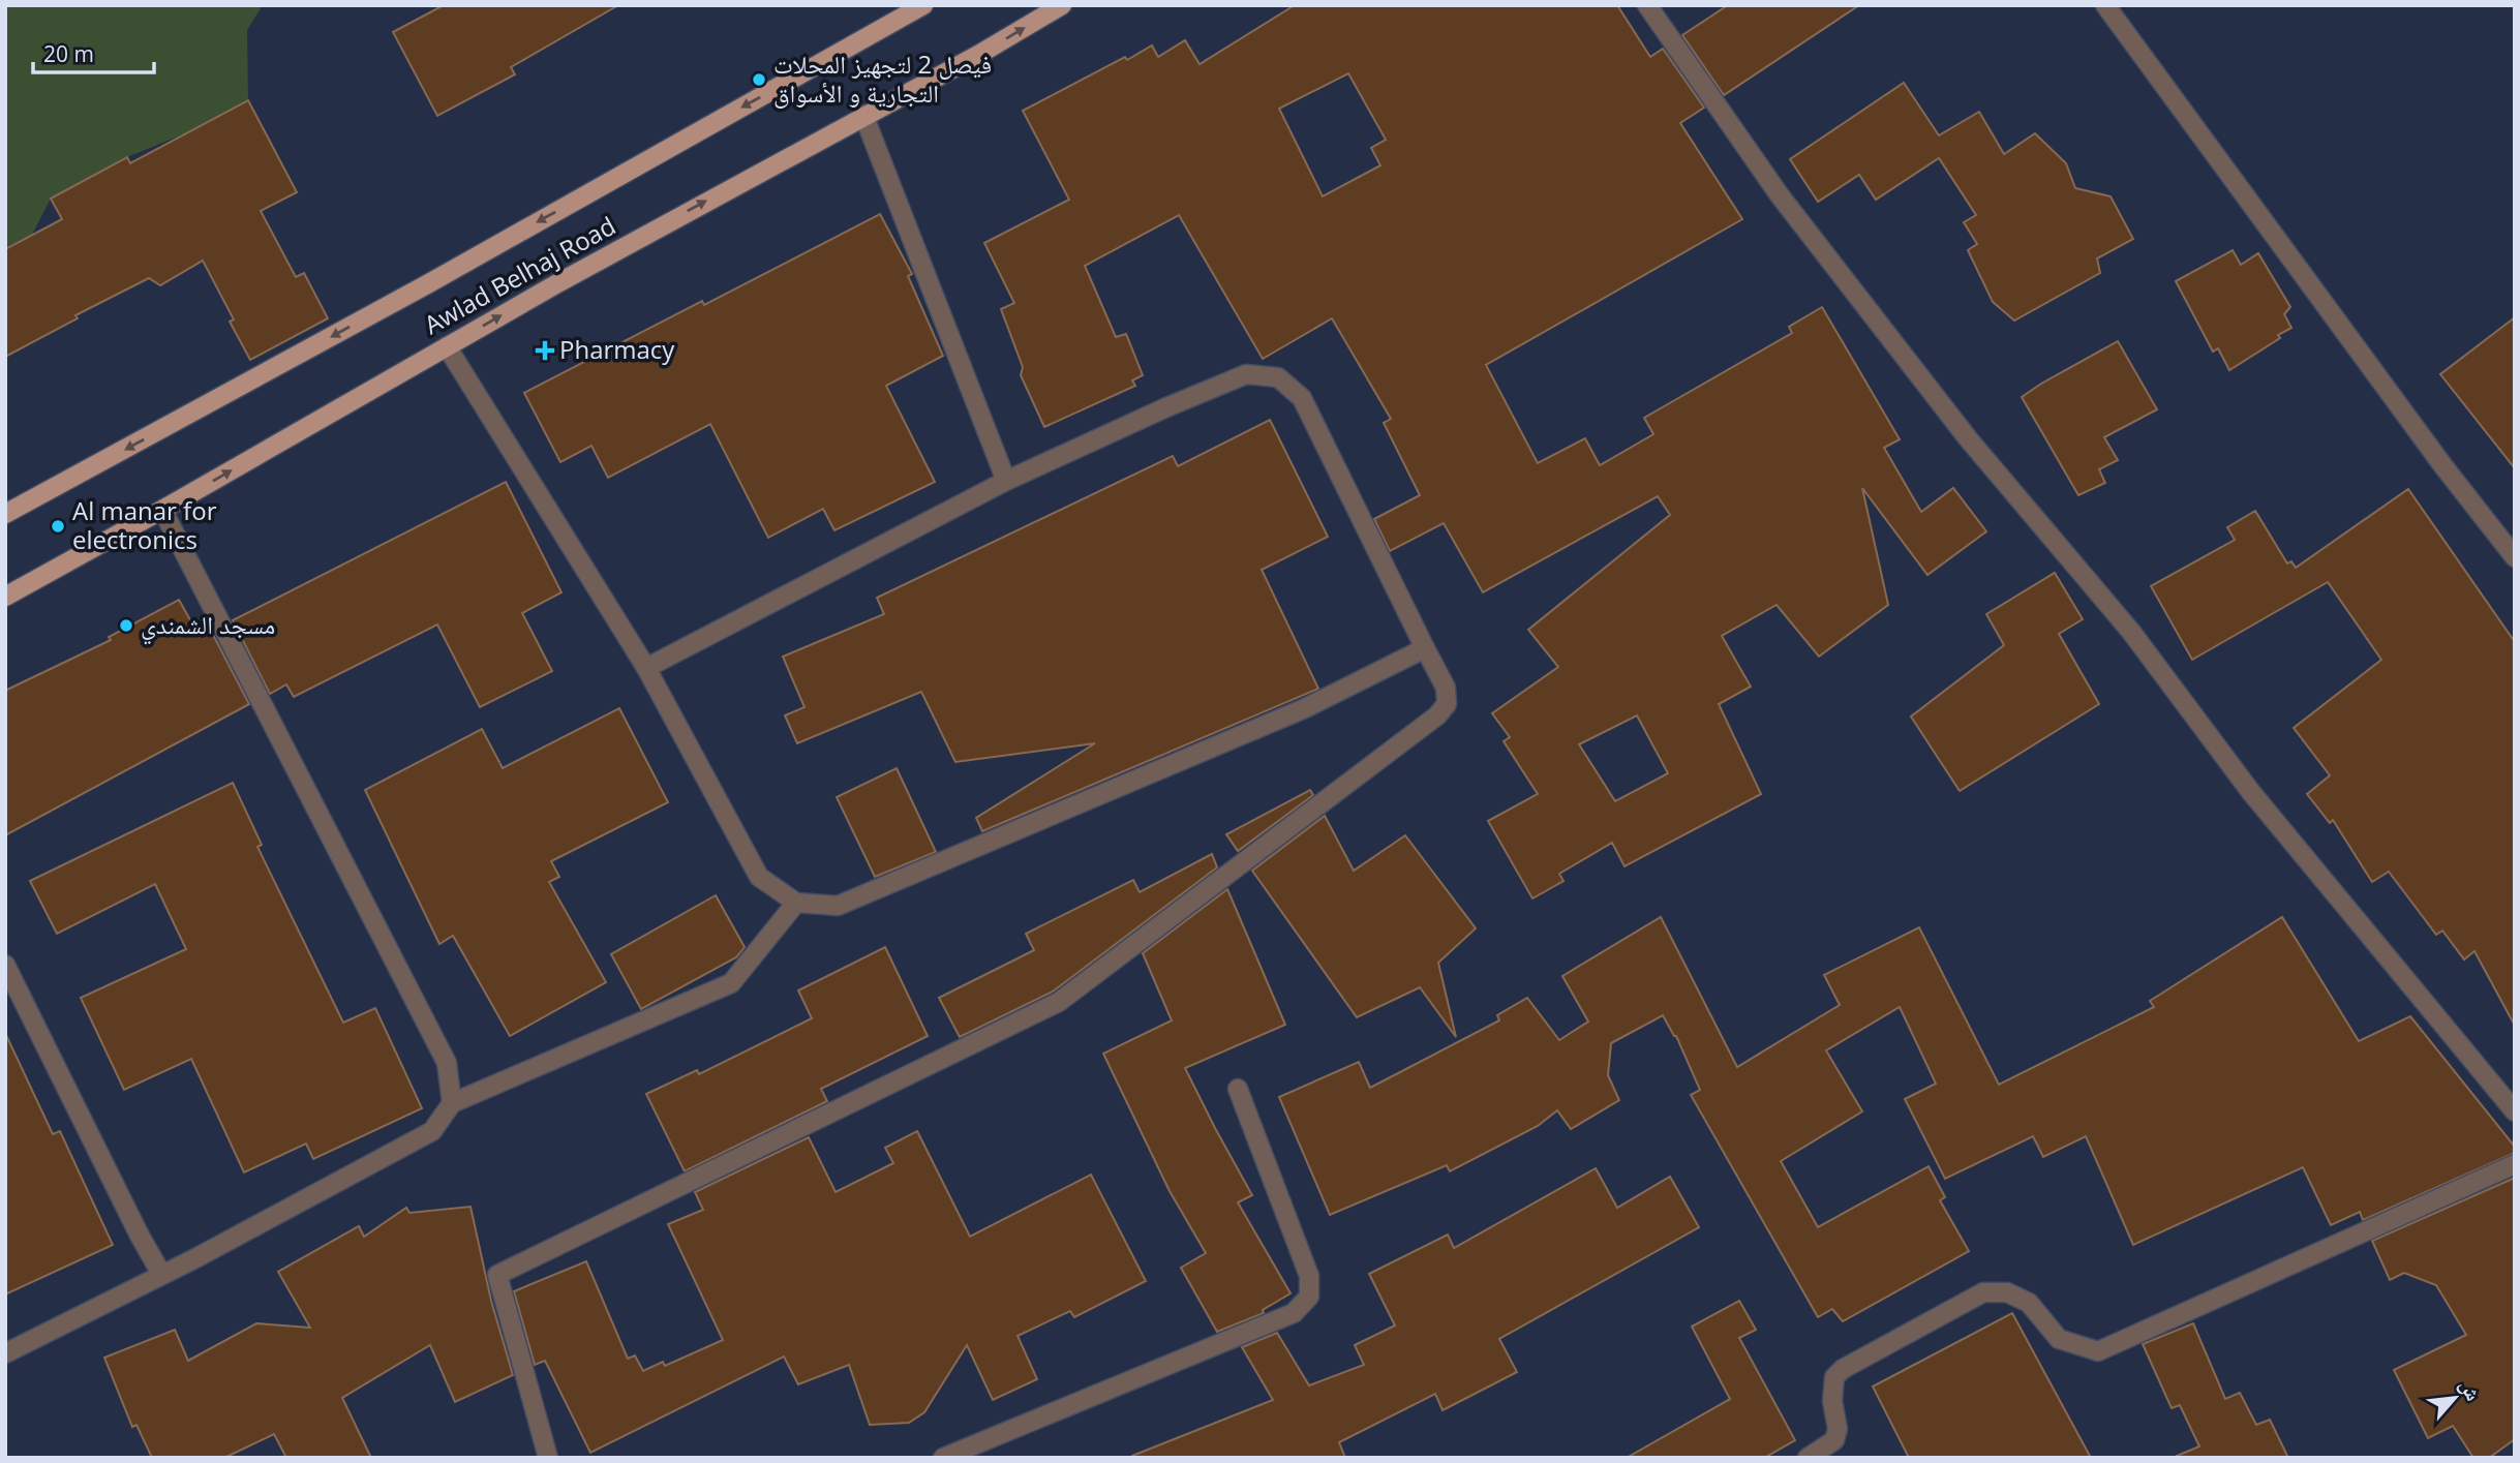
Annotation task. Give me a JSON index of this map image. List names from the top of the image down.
{
  "streets": {
    "main road": ["Awlad Belhaj Road"]
  },
  "places": {
    "other": ["فيصل 2 لتجهيز المحلات التجارية و الأسواق", "Al manar for electronics", "مسجد الشمندي"],
    "health": ["Pharmacy"]
  },
  "scale_bar": "20 m",
  "north": "top right"
}
